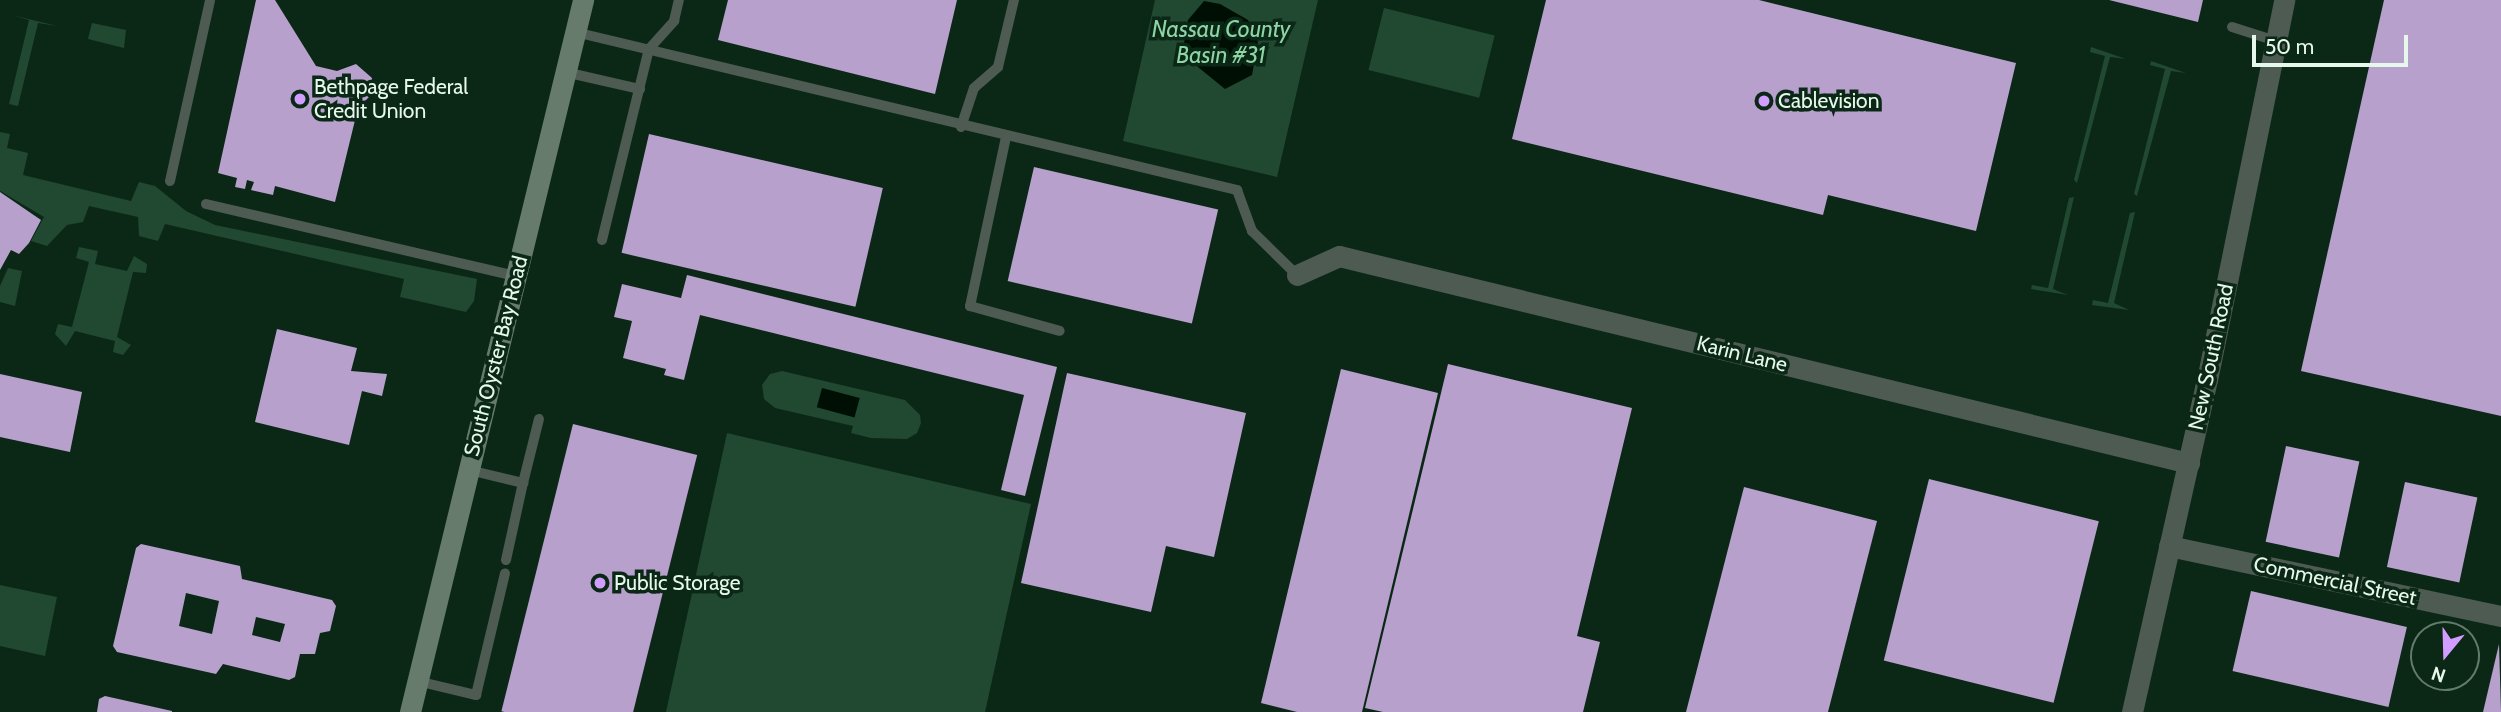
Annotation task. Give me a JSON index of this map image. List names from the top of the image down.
{
  "streets": {
    "main road": ["South Oyster Bay Road"],
    "street": ["Karin Lane", "New South Road", "Commercial Street"]
  },
  "crossings": [
    ["Karin Lane", "New South Road"],
    ["New South Road", "Commercial Street"]
  ],
  "water": ["Nassau County Basin #31"],
  "places": ["Bethpage Federal Credit Union", "Cablevision", "Public Storage"],
  "scale_bar": "50 m",
  "north": "bottom"
}
